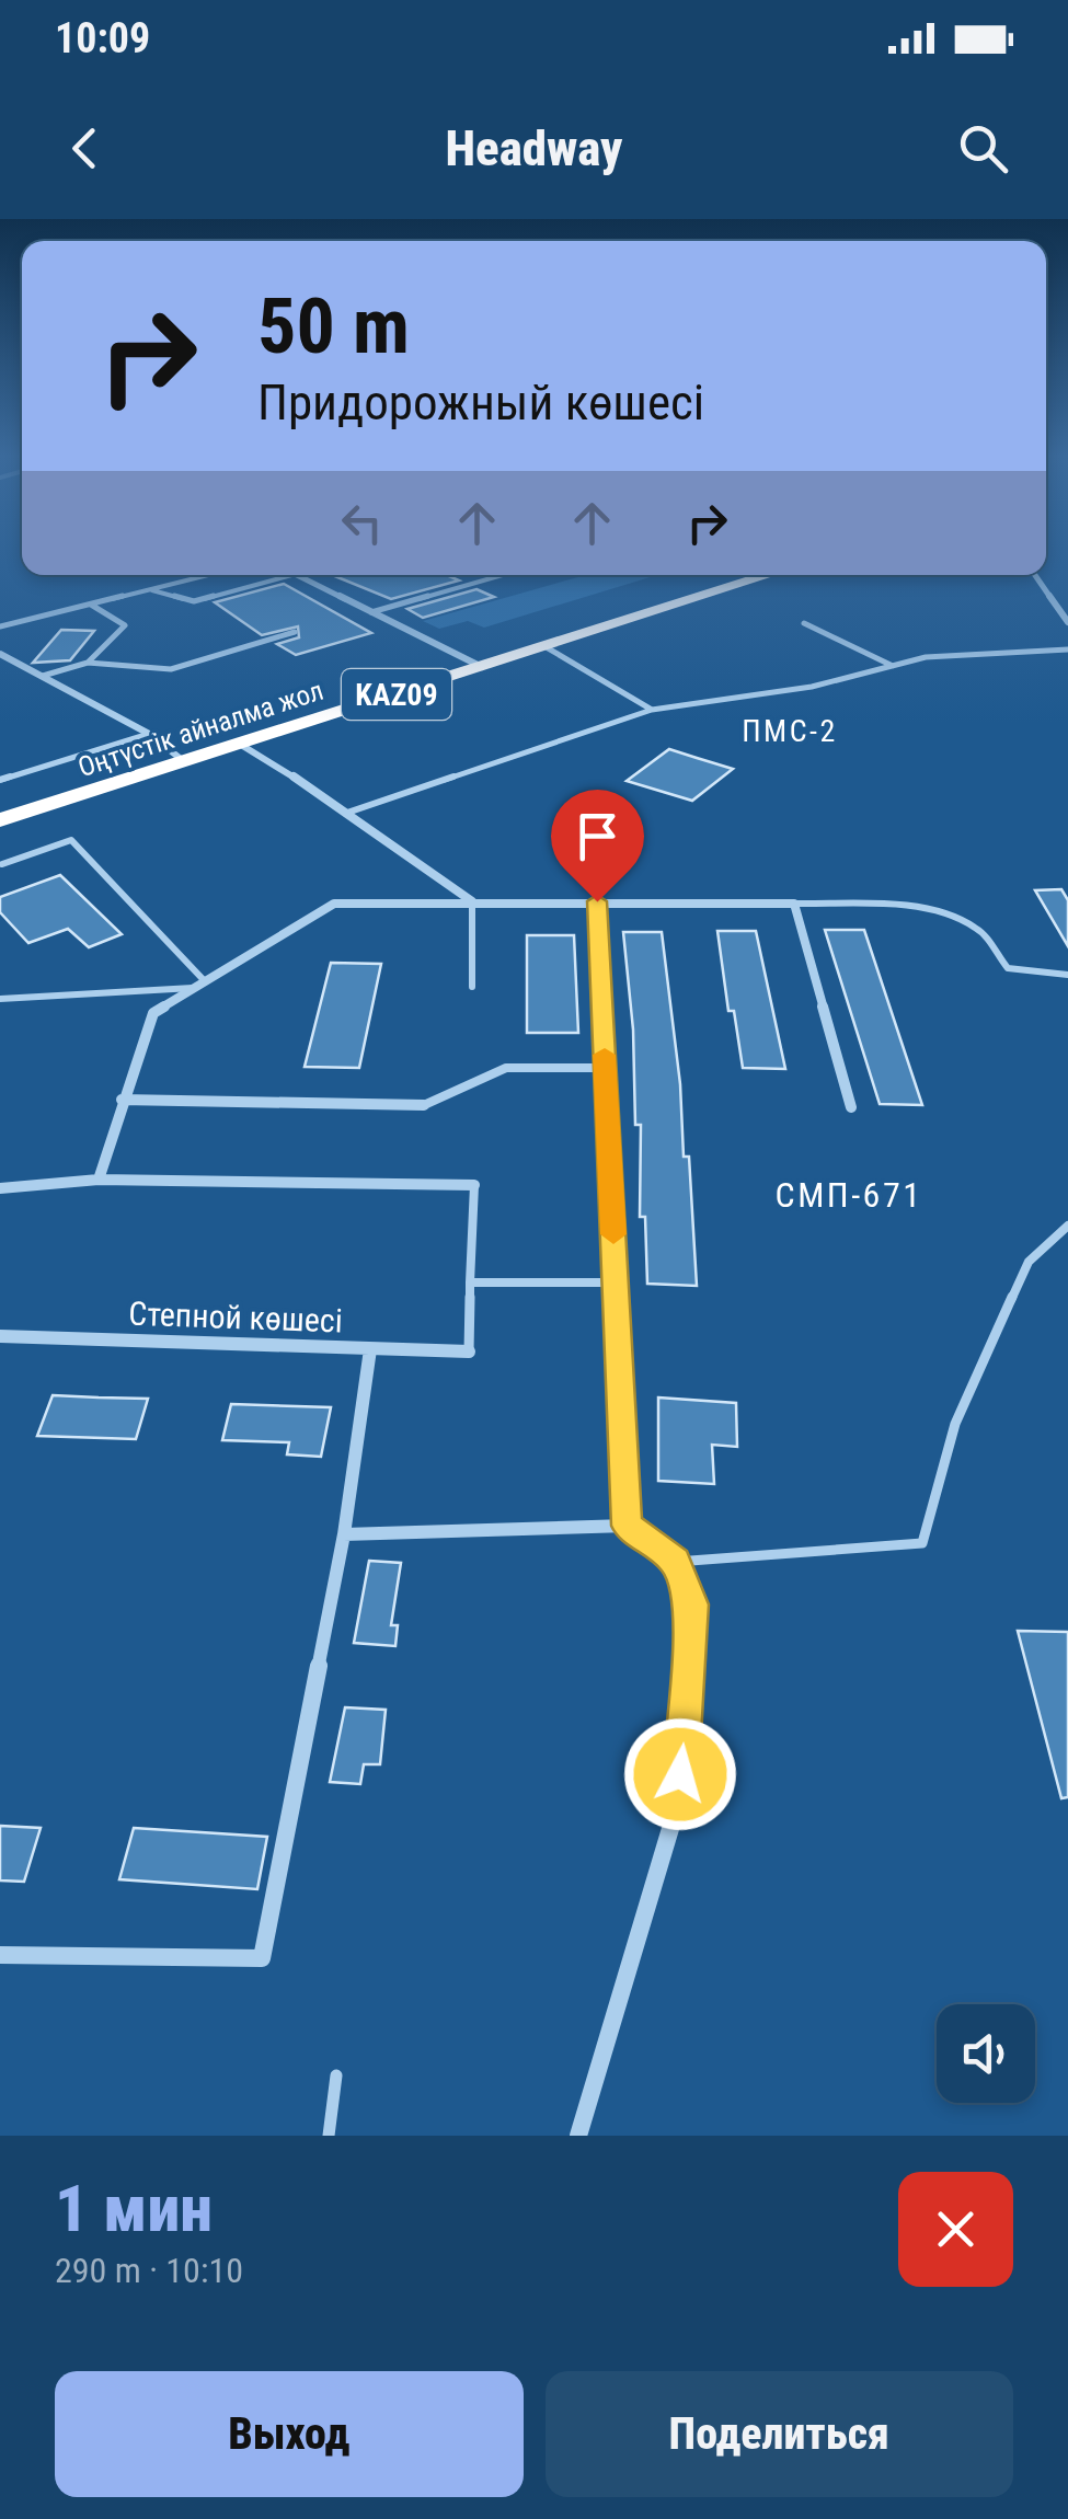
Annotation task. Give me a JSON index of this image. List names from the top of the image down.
{
  "streets": {
    "highway": ["KAZ09", "Оңтүстік айналма жол"],
    "street": ["Степной көшесі"]
  },
  "districts": ["ПМС-2", "СМП-671"],
  "page": {
    "status": "10:09",
    "header": "Headway",
    "turn": ["50 m", "Придорожный көшесі"],
    "heading": ["1 мин", "290 m · 10:10"],
    "buttons": ["Выход", "Поделиться"]
  }
}
